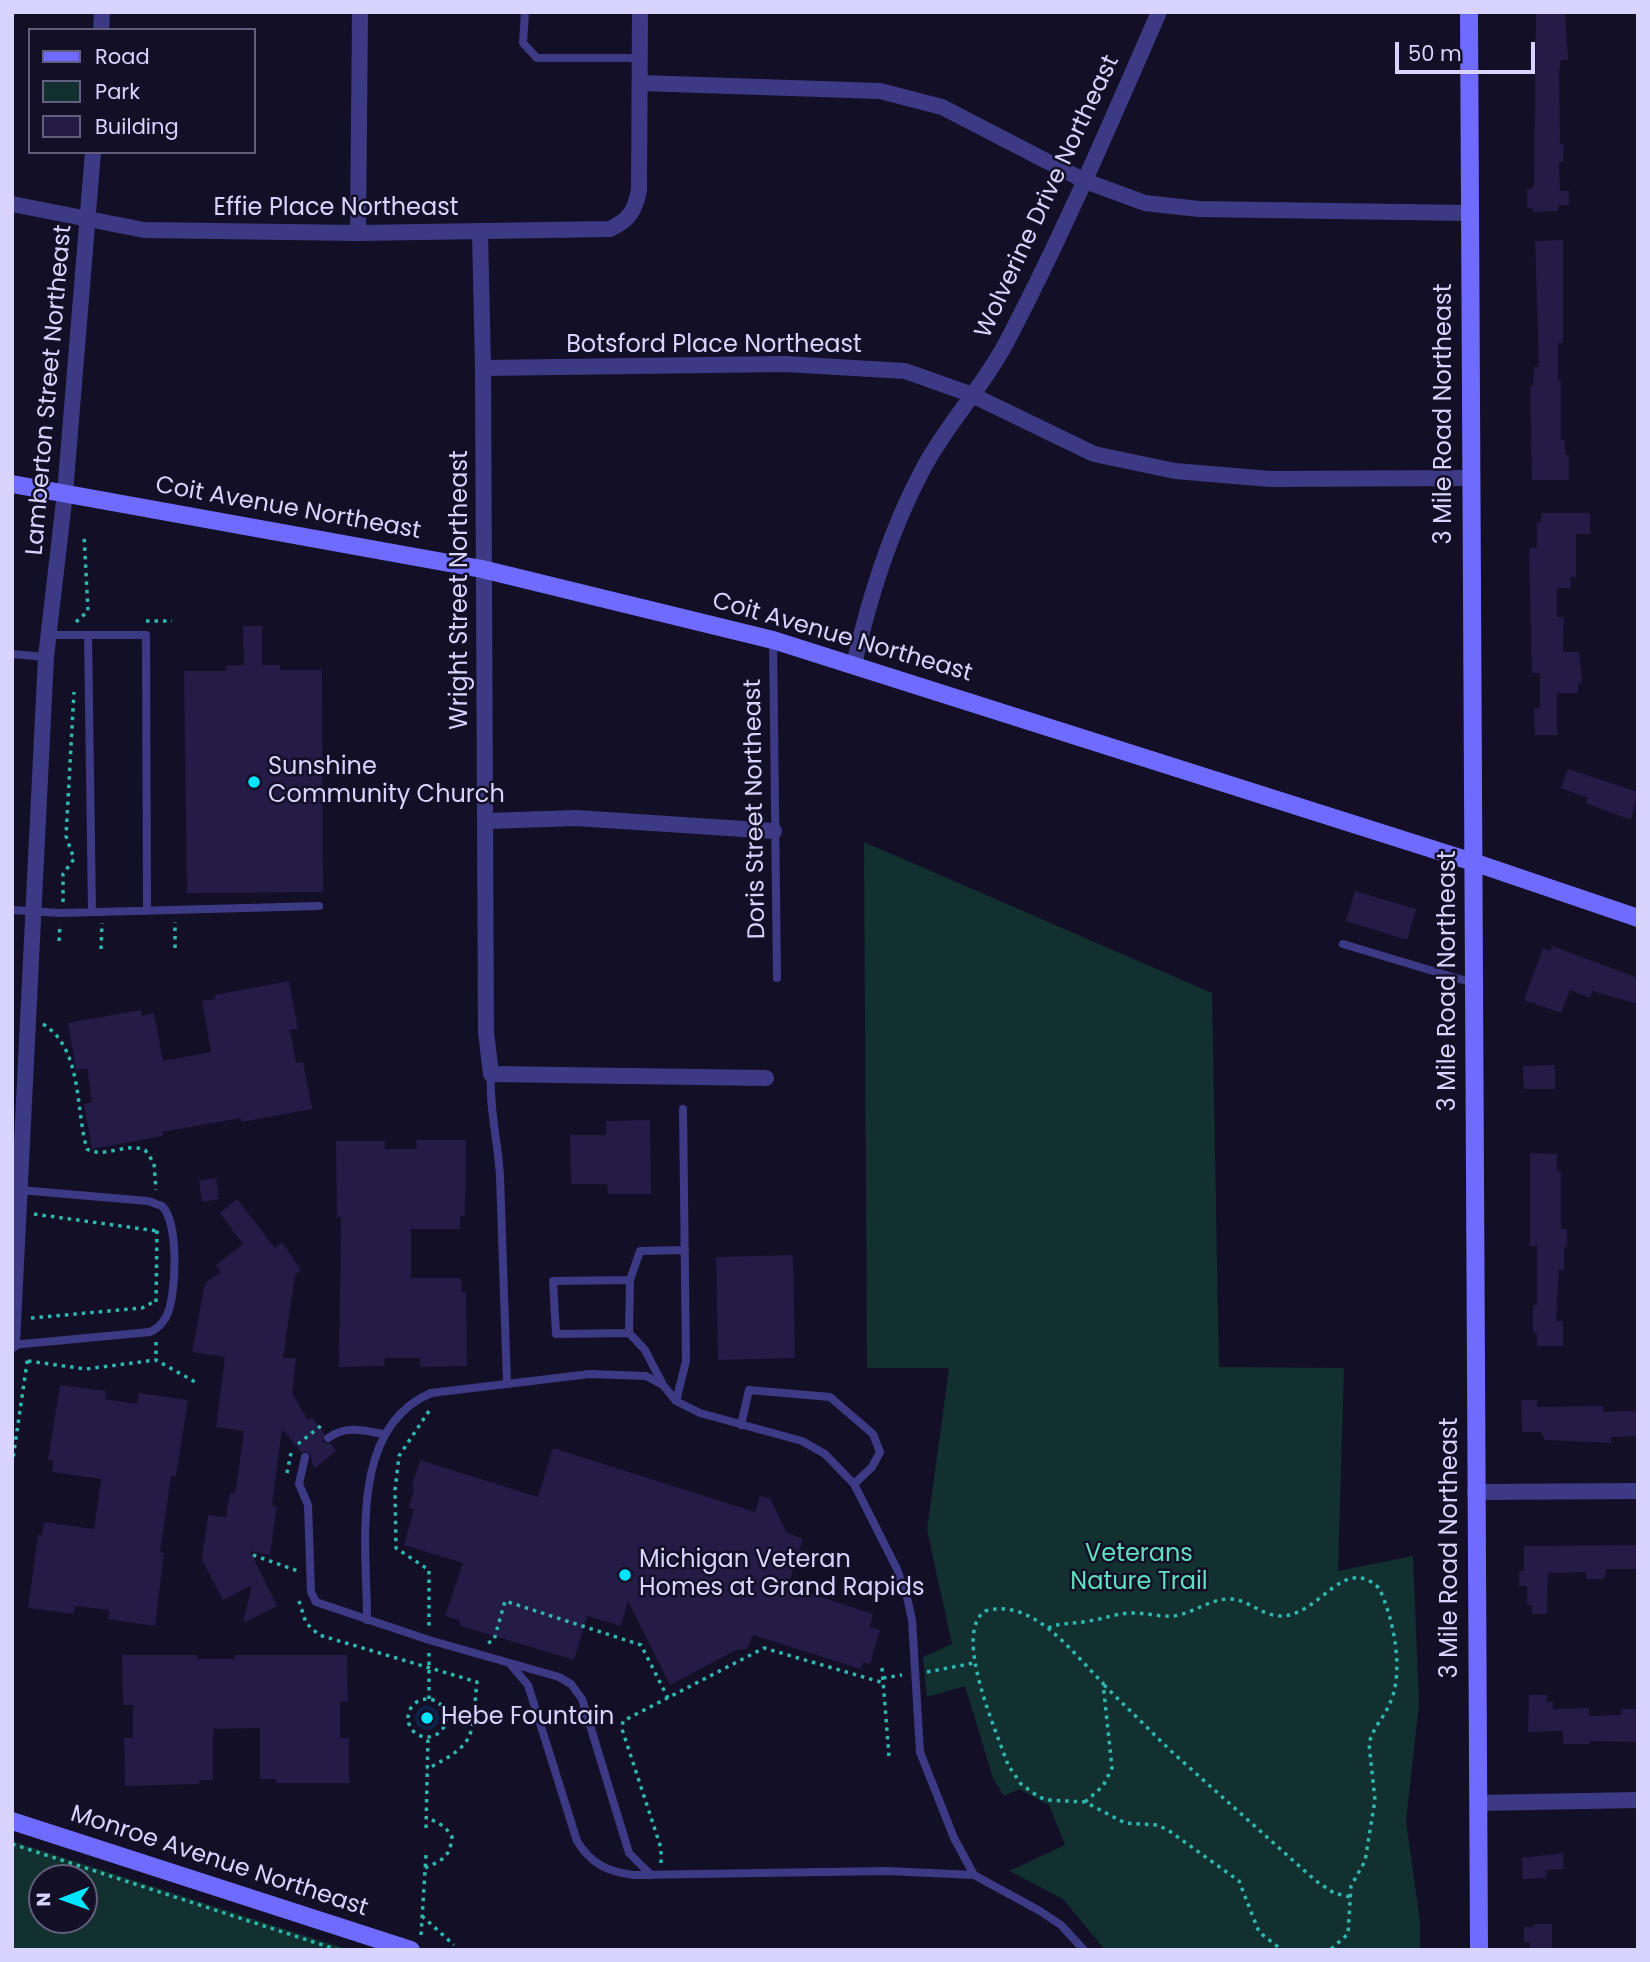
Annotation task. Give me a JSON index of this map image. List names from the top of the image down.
{
  "streets": {
    "main road": ["3 Mile Road Northeast", "Coit Avenue Northeast", "Monroe Avenue Northeast"],
    "street": [
      "Wolverine Drive Northeast",
      "Effie Place Northeast",
      "Botsford Place Northeast",
      "Lamberton Street Northeast",
      "Wright Street Northeast"
    ],
    "lane": ["Doris Street Northeast"]
  },
  "crossings": [
    ["Wolverine Drive Northeast", "Botsford Place Northeast"],
    ["Wolverine Drive Northeast", "Coit Avenue Northeast"],
    ["Effie Place Northeast", "Lamberton Street Northeast"],
    ["Effie Place Northeast", "Wright Street Northeast"],
    ["Botsford Place Northeast", "3 Mile Road Northeast"],
    ["Botsford Place Northeast", "Wright Street Northeast"],
    ["Lamberton Street Northeast", "Coit Avenue Northeast"],
    ["3 Mile Road Northeast", "Coit Avenue Northeast"],
    ["Coit Avenue Northeast", "Wright Street Northeast"],
    ["Coit Avenue Northeast", "Doris Street Northeast"]
  ],
  "parks": ["Veterans Nature Trail"],
  "places": ["Sunshine Community Church", "Michigan Veteran Homes at Grand Rapids", "Hebe Fountain"],
  "legend": ["Road", "Park", "Building"],
  "scale_bar": "50 m",
  "north": "left"
}
